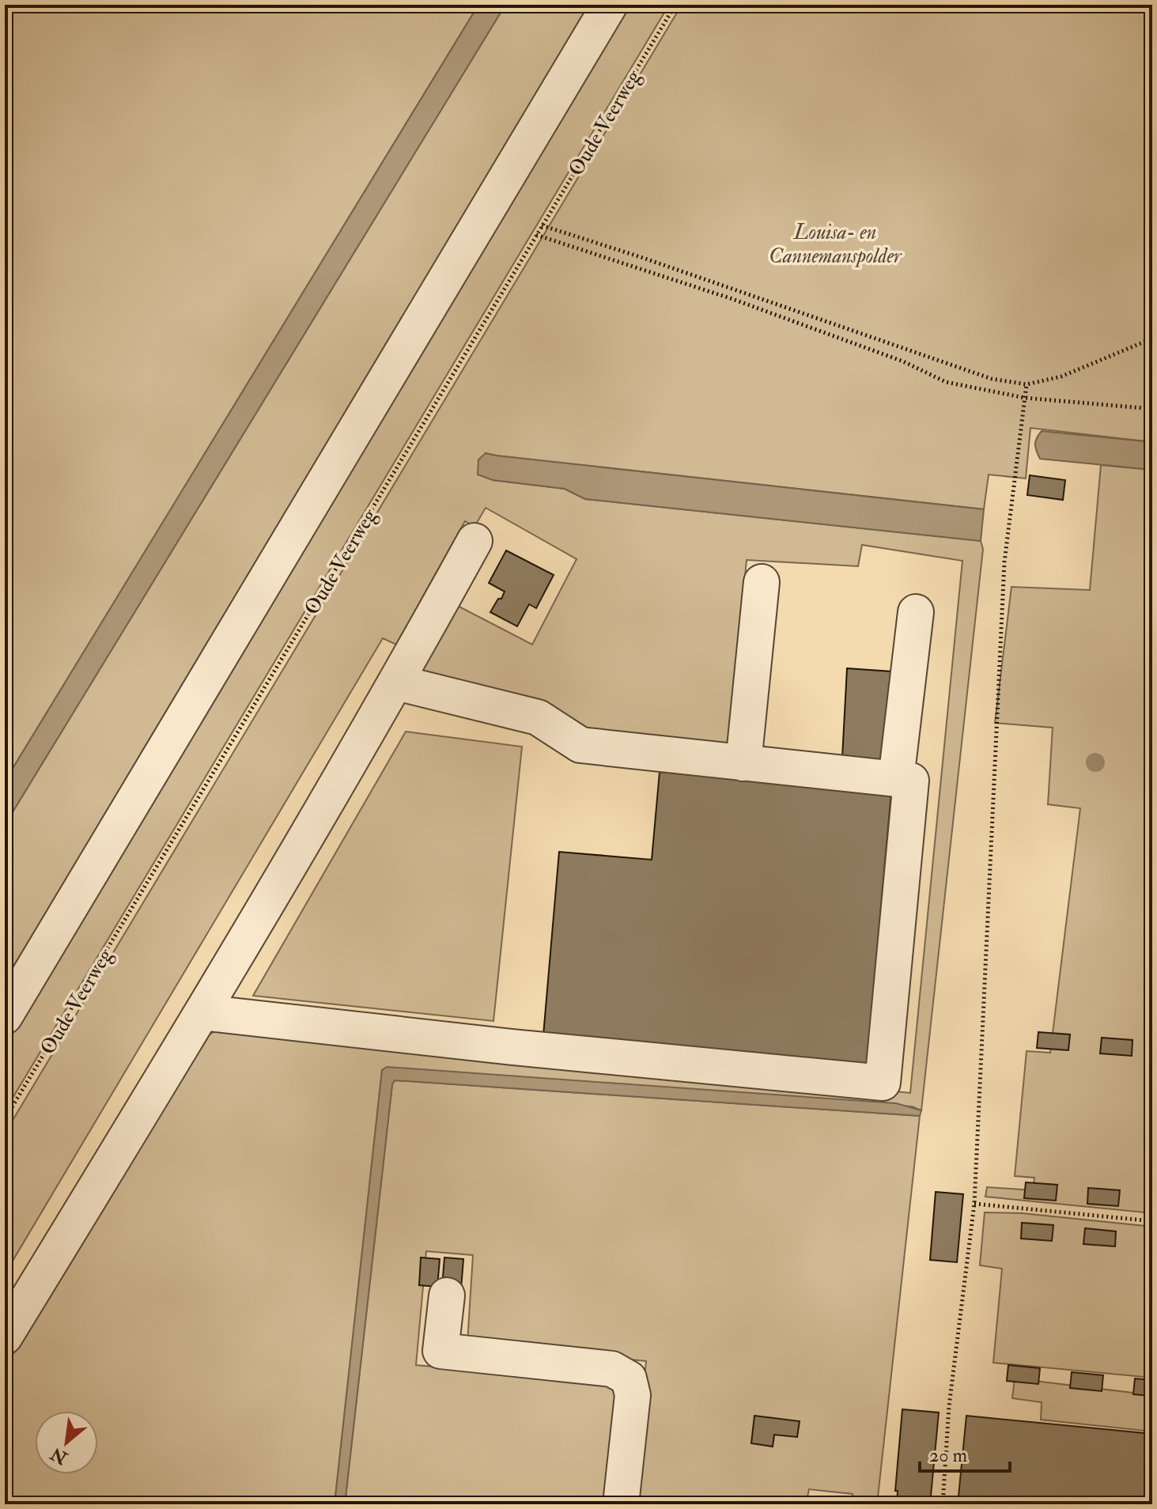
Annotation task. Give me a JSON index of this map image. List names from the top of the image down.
{
  "streets": {
    "path": ["Oude Veerweg"]
  },
  "parks": ["Louisa- en Cannemanspolder"],
  "scale_bar": "20 m",
  "north": "bottom left"
}
